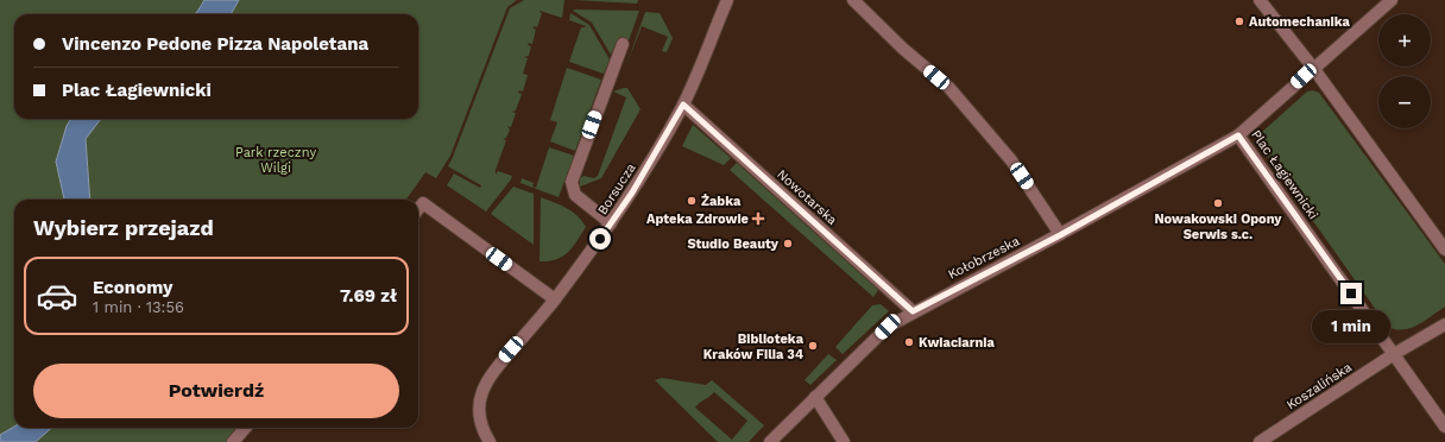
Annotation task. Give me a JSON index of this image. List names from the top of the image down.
{
  "streets": {
    "street": [
      "Plac Łagiewnicki",
      "Borsucza",
      "Nowotarska",
      "Kołobrzeska",
      "Koszalińska"
    ]
  },
  "crossings": [
    ["Plac Łagiewnicki", "Kołobrzeska"],
    ["Plac Łagiewnicki", "Koszalińska"],
    ["Borsucza", "Nowotarska"],
    ["Nowotarska", "Kołobrzeska"]
  ],
  "parks": ["Park rzeczny Wilgi"],
  "places": {
    "other": [
      "Automechanika",
      "Żabka",
      "Nowakowski Opony Serwis s.c.",
      "Studio Beauty",
      "Kwiaciarnia",
      "Biblioteka Kraków Filia 34"
    ],
    "health": ["Apteka Zdrowie"]
  },
  "page": {
    "map_buttons": ["+", "−"],
    "banner": ["Vincenzo Pedone Pizza Napoletana", "Plac Łagiewnicki"],
    "heading": "Wybierz przejazd",
    "list": [
      {
        "name": "Economy",
        "note": "1 min · 13:56",
        "value": "7.69 zł"
      }
    ],
    "bubble": "1 min",
    "buttons": "Potwierdź"
  }
}
